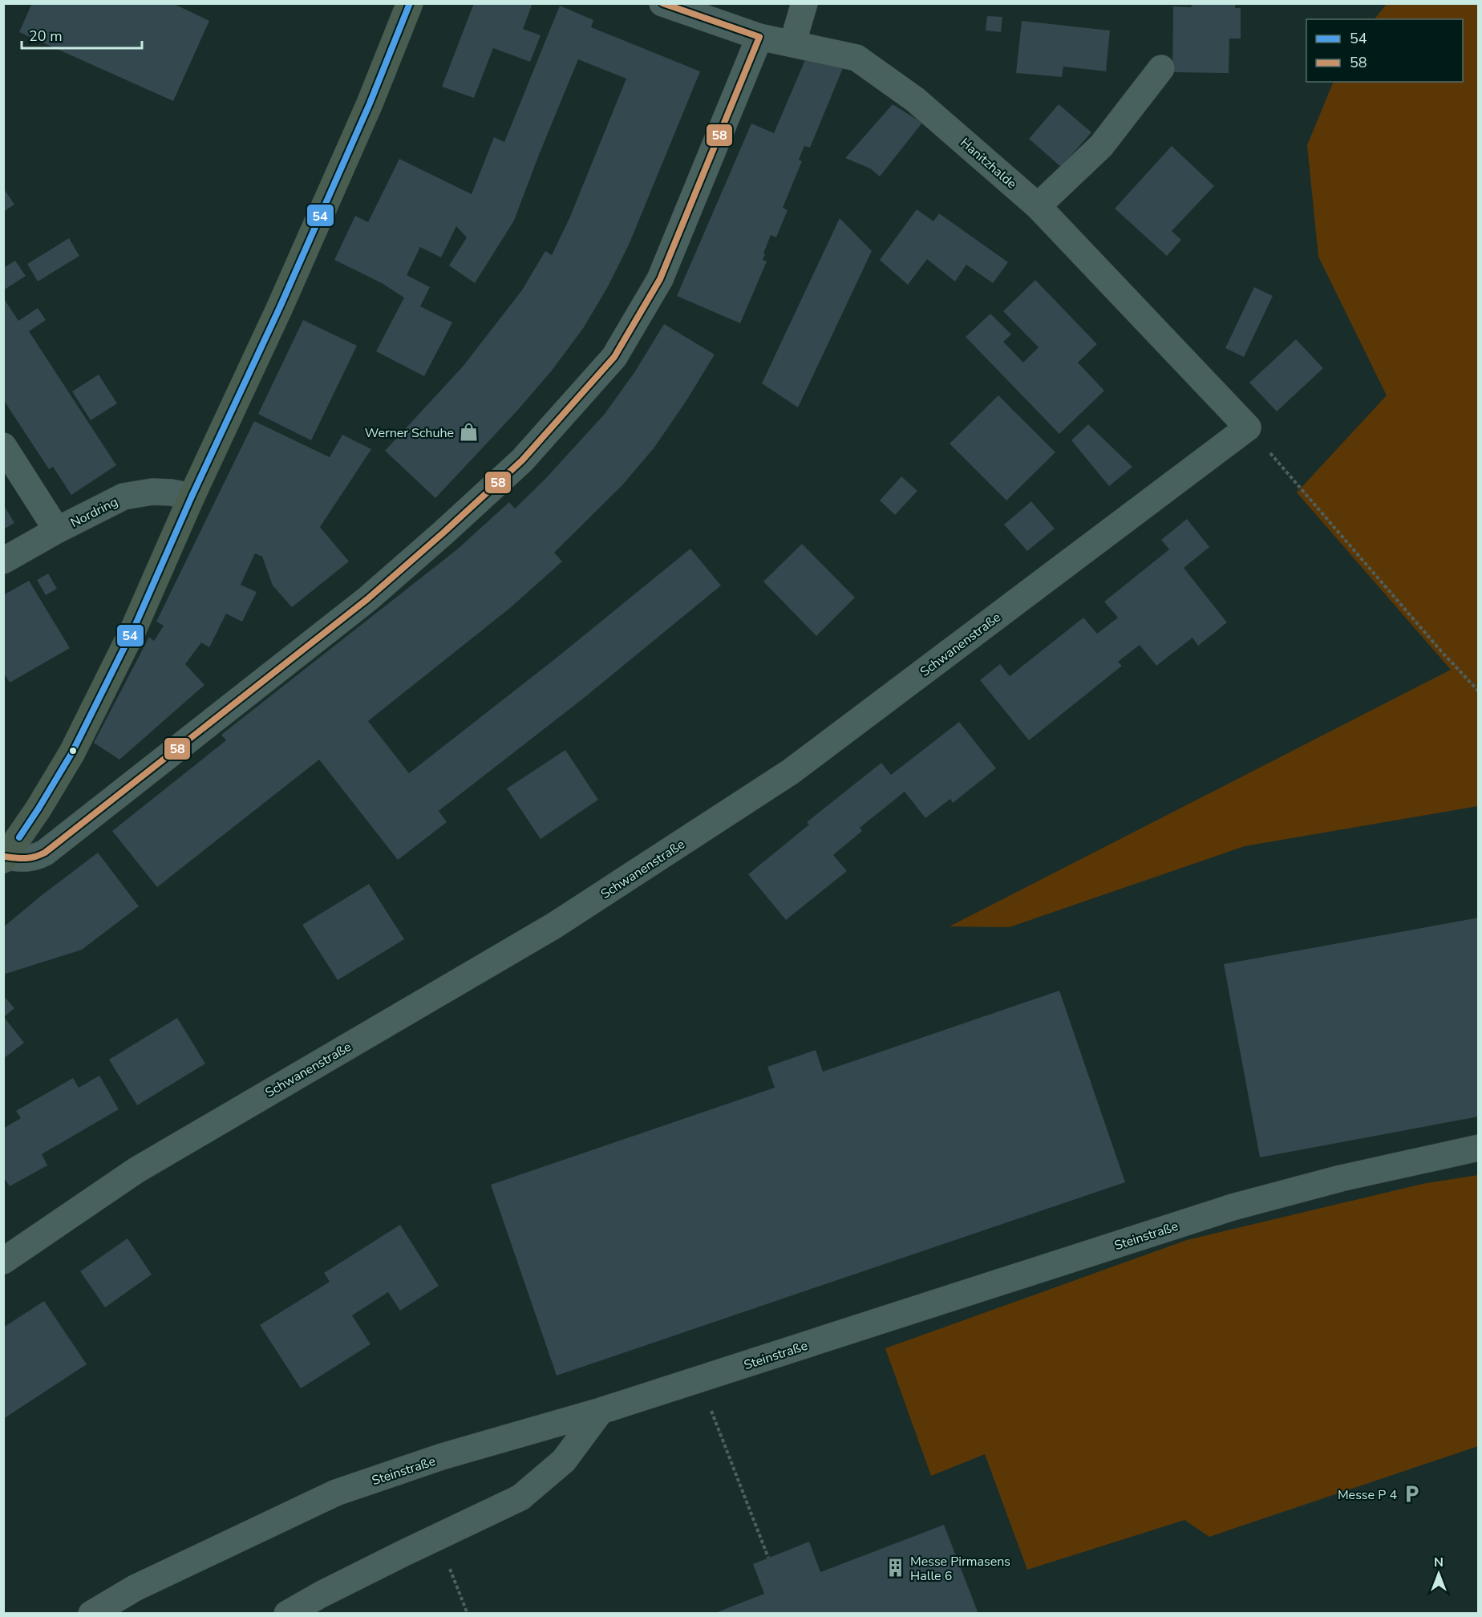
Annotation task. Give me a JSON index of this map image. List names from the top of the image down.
{
  "streets": {
    "street": [
      "Hanitzhalde",
      "Nordring",
      "Schwanenstraße",
      "Steinstraße"
    ]
  },
  "crossings": [
    ["Hanitzhalde", "Schwanenstraße"]
  ],
  "places": {
    "shop": ["Werner Schuhe"],
    "parking": ["Messe P 4"],
    "building": ["Messe Pirmasens Halle 6"]
  },
  "lines": ["transit line 54", "transit line 58"],
  "legend": ["54", "58"],
  "scale_bar": "20 m",
  "north": "top"
}
